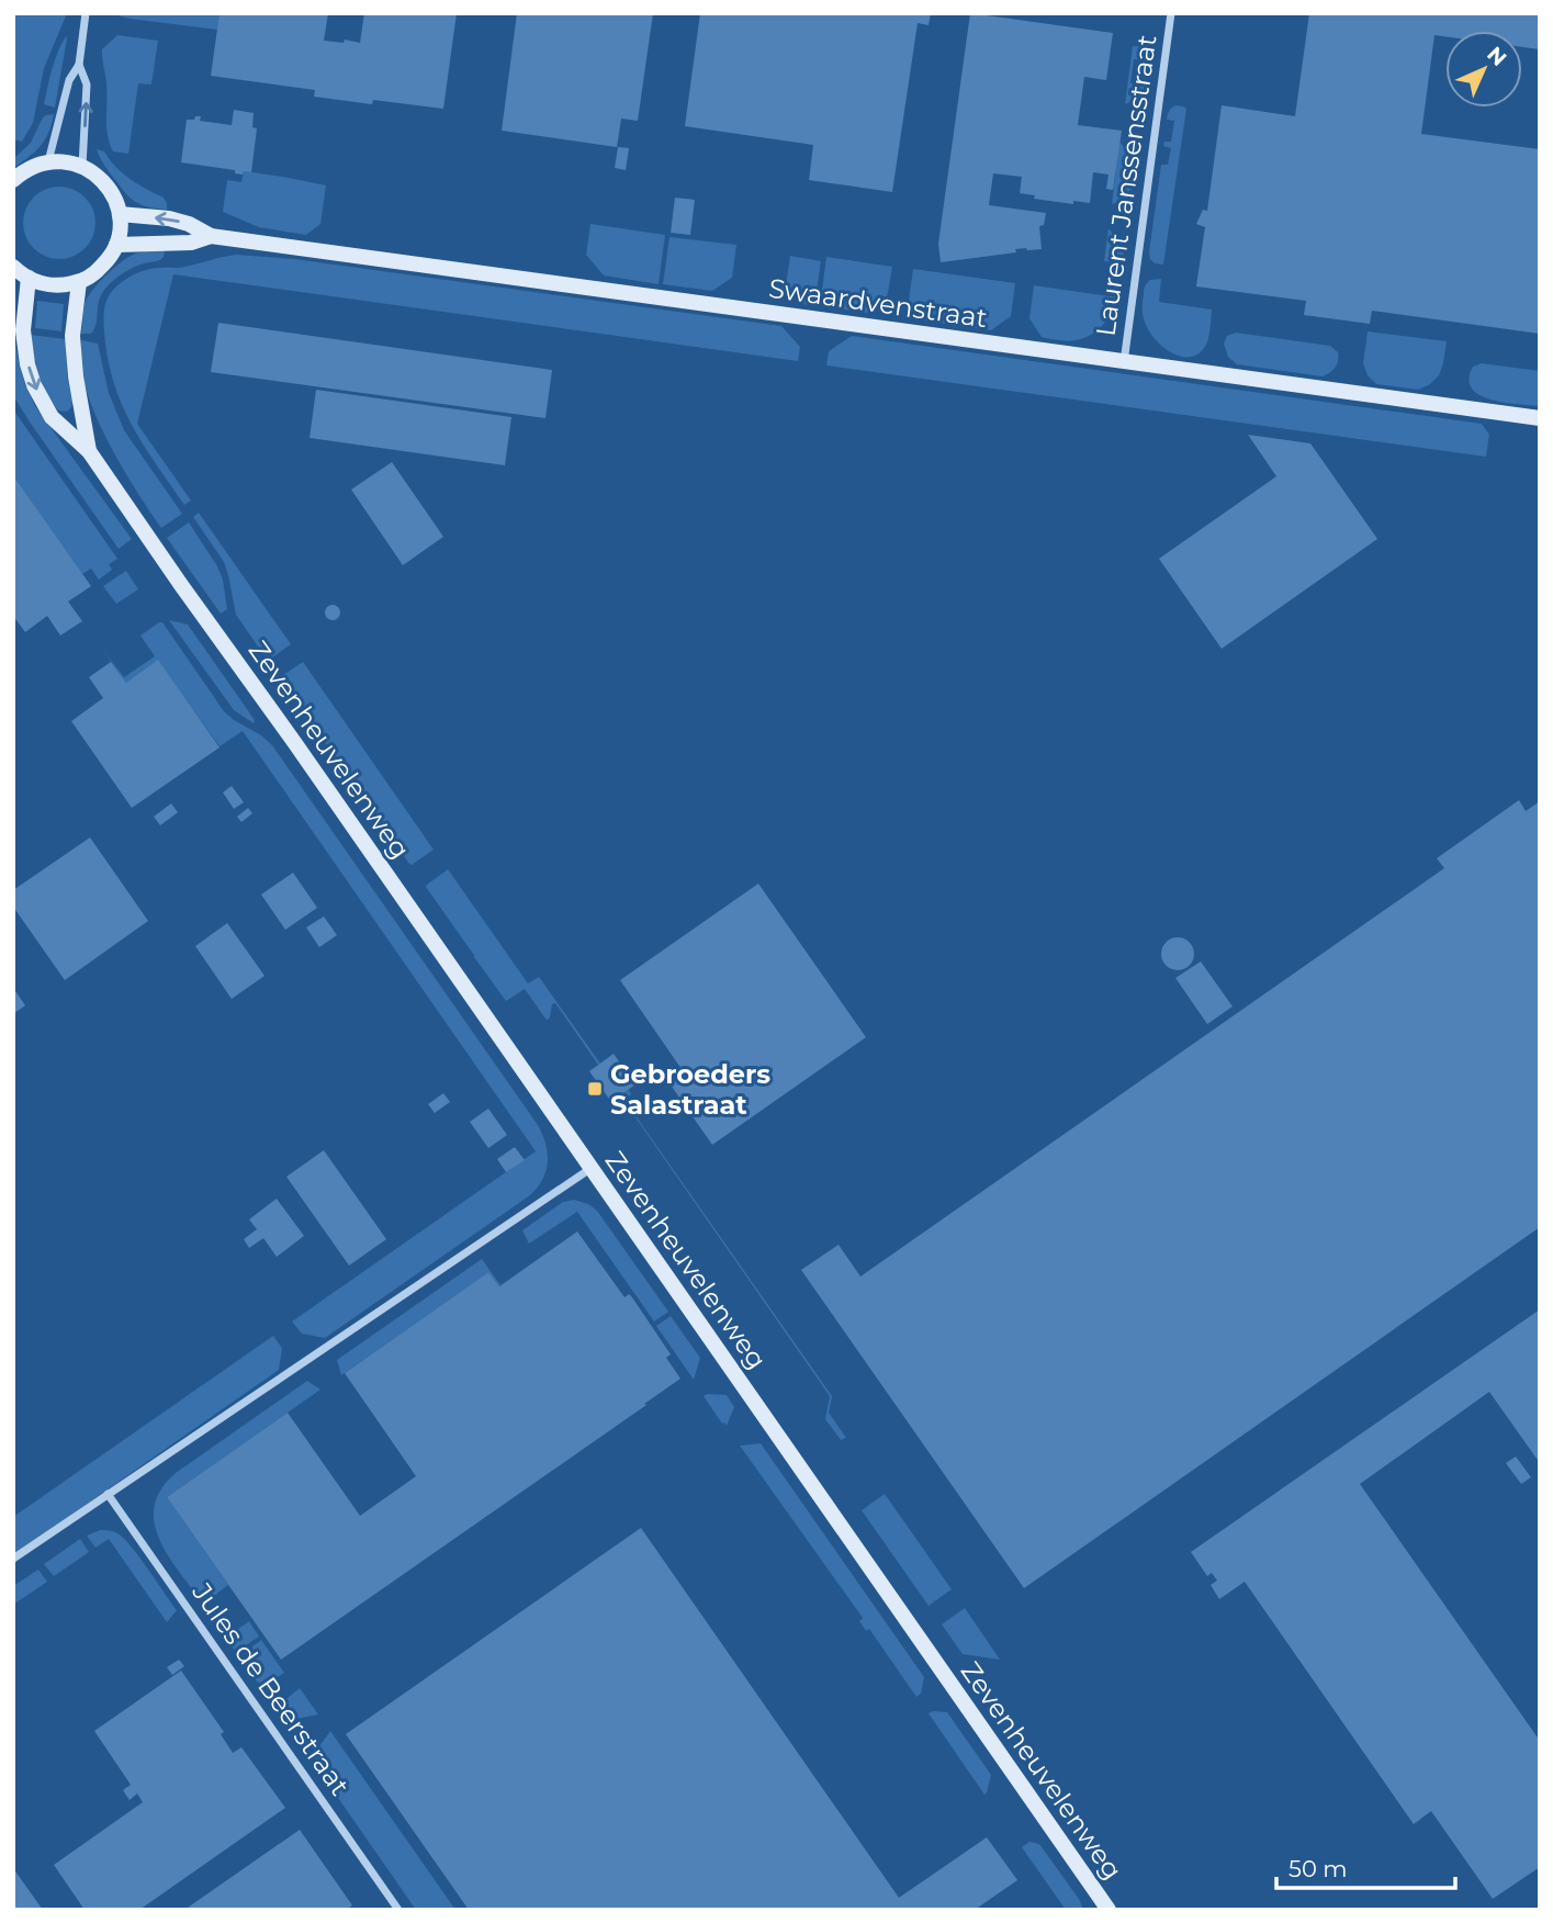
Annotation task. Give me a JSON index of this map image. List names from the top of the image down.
{
  "streets": {
    "street": [
      "Laurent Janssensstraat",
      "Swaardvenstraat",
      "Zevenheuvelenweg",
      "Jules de Beerstraat"
    ]
  },
  "crossings": [
    ["Laurent Janssensstraat", "Swaardvenstraat"]
  ],
  "places": {
    "transit": ["Gebroeders Salastraat"]
  },
  "scale_bar": "50 m",
  "north": "top right"
}
